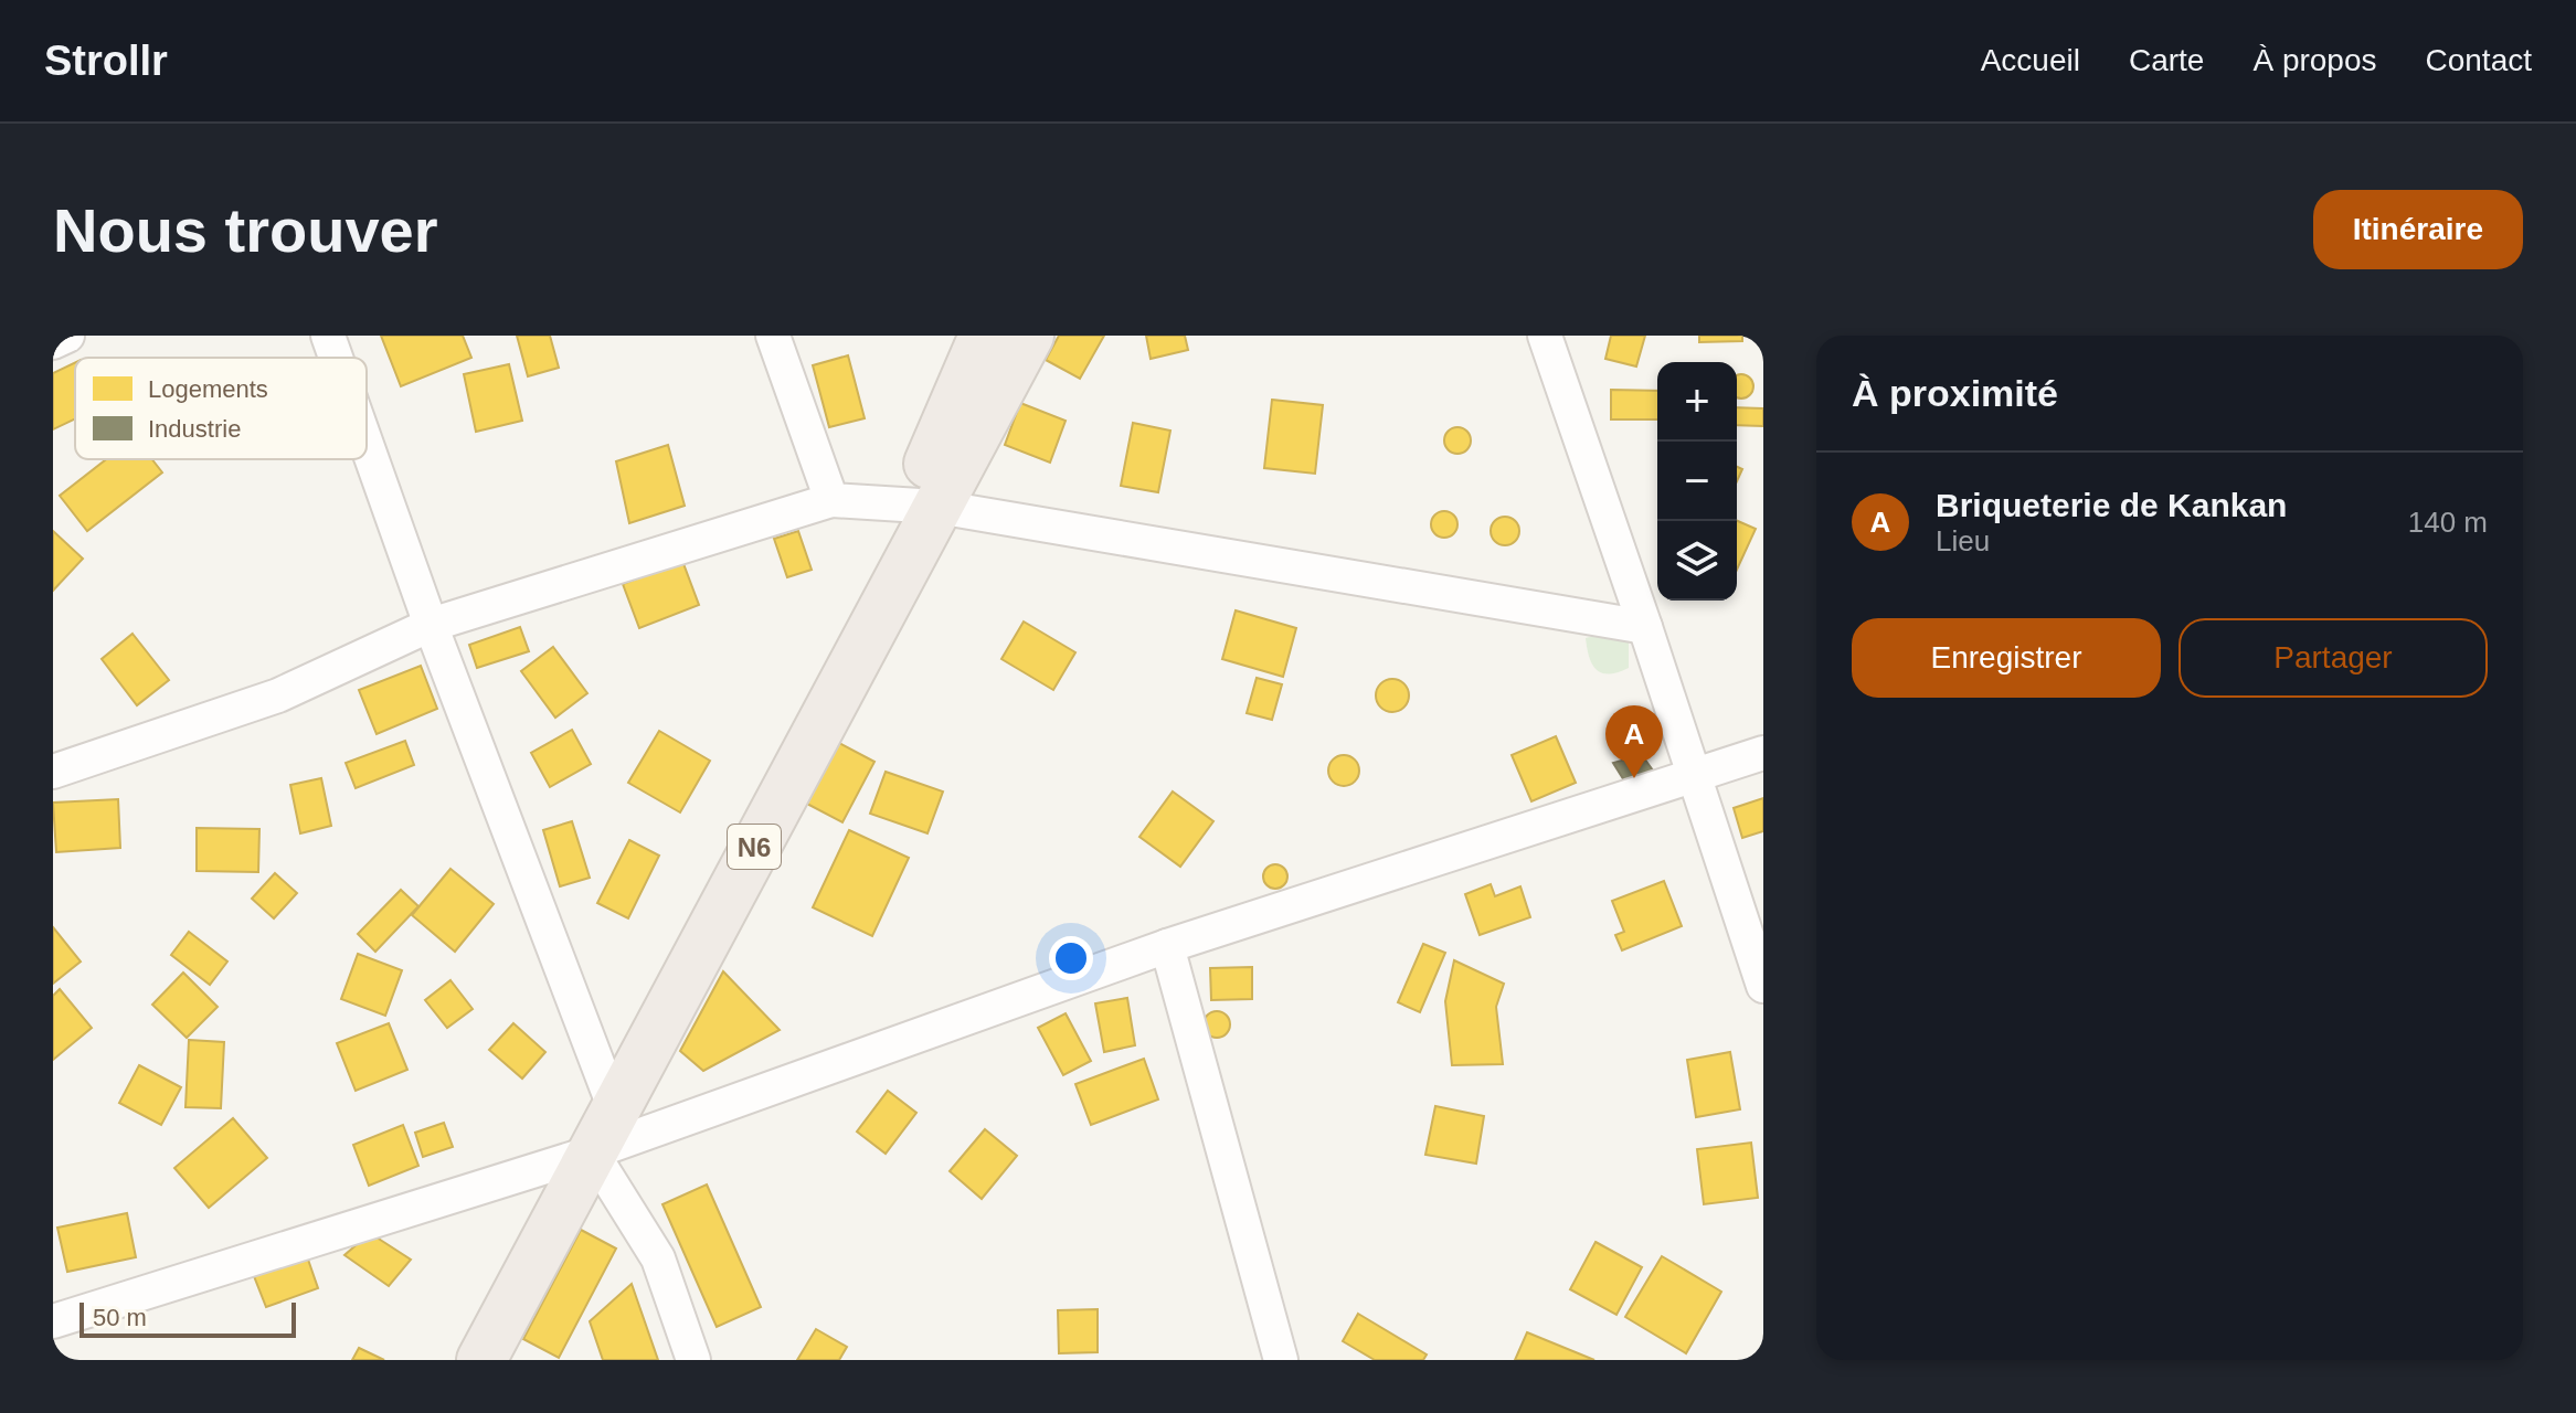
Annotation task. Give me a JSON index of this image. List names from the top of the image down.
{
  "streets": {
    "highway": ["N6"]
  },
  "legend": ["Logements", "Industrie"],
  "scale_bar": "50 m",
  "page": {
    "header": "Strollr",
    "nav": [
      "Accueil",
      "Carte",
      "À propos",
      "Contact"
    ],
    "buttons": [
      "Itinéraire",
      ["Enregistrer", "Partager"]
    ],
    "title": "Nous trouver",
    "heading": "À proximité",
    "map_buttons": ["+", "−"],
    "list": [
      {
        "mark": "A",
        "name": "Briqueterie de Kankan",
        "note": "Lieu",
        "value": "140 m"
      }
    ],
    "pins": "A",
    "scale": "50 m"
  }
}
